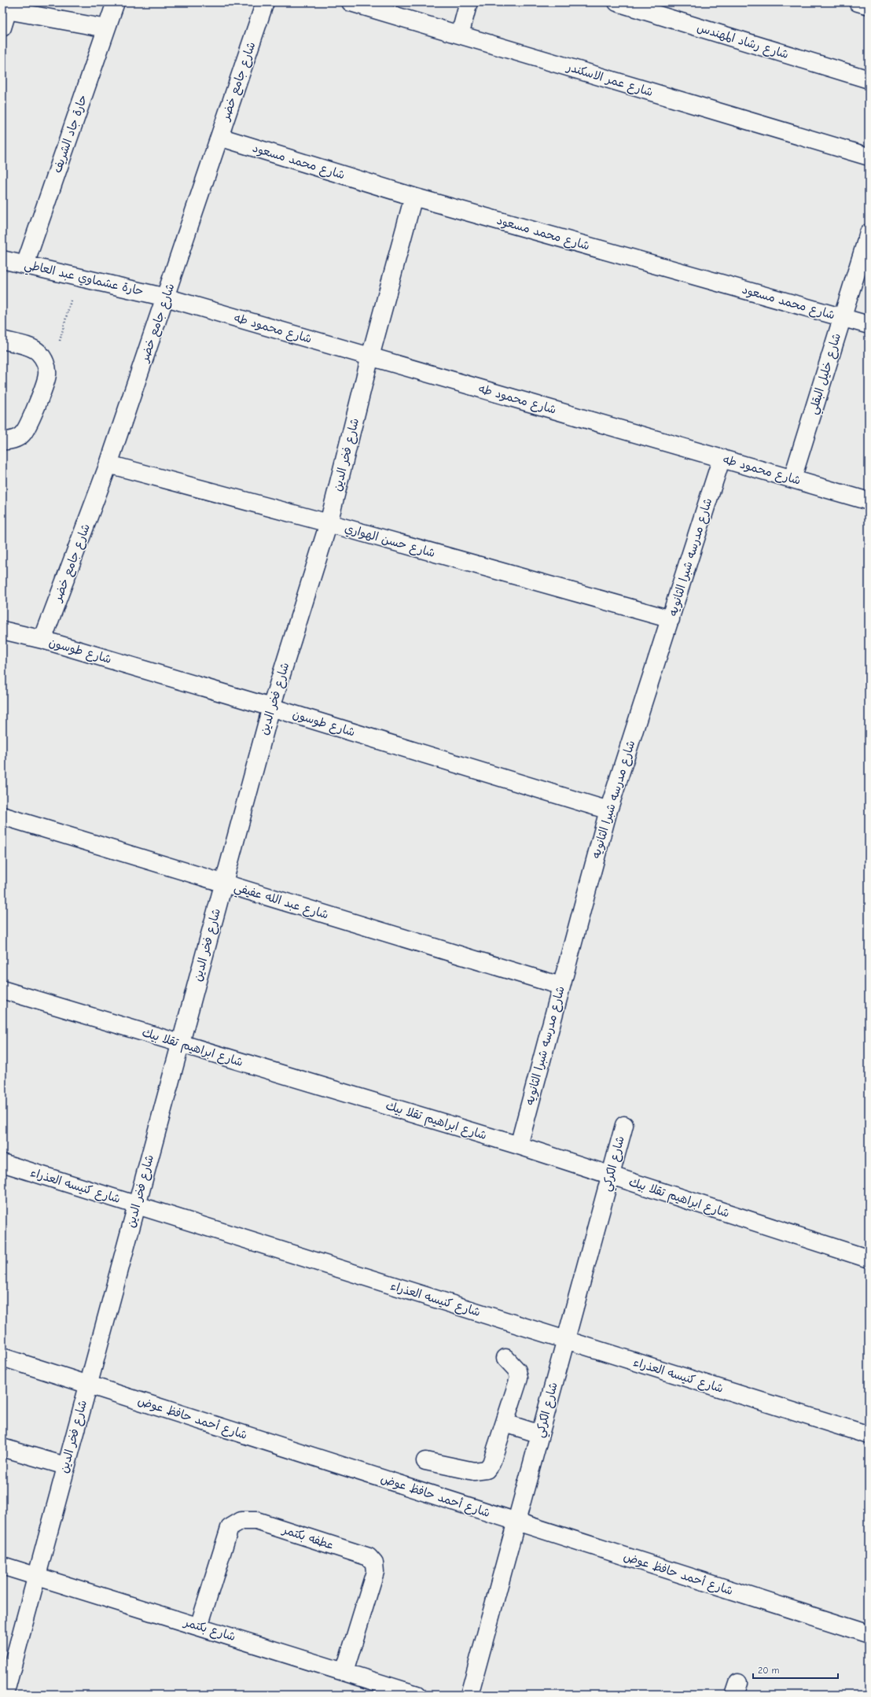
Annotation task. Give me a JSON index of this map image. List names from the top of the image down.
{
  "streets": {
    "street": [
      "شارع رشاد المهندس",
      "شارع عمر الاسكندر",
      "شارع جامع خضر",
      "حارة جاد الشريف",
      "شارع محمد مسعود",
      "حارة عشماوي عبد العاطي",
      "شارع محمود طه",
      "شارع خليل البقلي",
      "شارع فخر الدين",
      "شارع حسن الهواري",
      "شارع مدرسه شبرا الثانويه",
      "شارع طوسون",
      "شارع عبد الله عفيفي",
      "شارع ابراهيم تقلا بيك",
      "شارع الكركي",
      "شارع كنيسه العذراء",
      "شارع أحمد حافظ عوض",
      "عطفه بكتمر",
      "شارع بكتمر"
    ]
  },
  "crossings": [
    ["شارع جامع خضر", "شارع محمد مسعود"],
    ["شارع جامع خضر", "حارة عشماوي عبد العاطي"],
    ["شارع جامع خضر", "شارع محمود طه"],
    ["شارع جامع خضر", "شارع حسن الهواري"],
    ["شارع جامع خضر", "شارع طوسون"],
    ["حارة جاد الشريف", "حارة عشماوي عبد العاطي"],
    ["شارع محمد مسعود", "شارع خليل البقلي"],
    ["شارع محمد مسعود", "شارع فخر الدين"],
    ["حارة عشماوي عبد العاطي", "شارع محمود طه"],
    ["شارع محمود طه", "شارع خليل البقلي"],
    ["شارع محمود طه", "شارع فخر الدين"],
    ["شارع محمود طه", "شارع مدرسه شبرا الثانويه"],
    ["شارع فخر الدين", "شارع حسن الهواري"],
    ["شارع فخر الدين", "شارع طوسون"],
    ["شارع فخر الدين", "شارع عبد الله عفيفي"],
    ["شارع فخر الدين", "شارع ابراهيم تقلا بيك"],
    ["شارع فخر الدين", "شارع كنيسه العذراء"],
    ["شارع فخر الدين", "شارع أحمد حافظ عوض"],
    ["شارع فخر الدين", "شارع بكتمر"],
    ["شارع حسن الهواري", "شارع مدرسه شبرا الثانويه"],
    ["شارع مدرسه شبرا الثانويه", "شارع طوسون"],
    ["شارع مدرسه شبرا الثانويه", "شارع عبد الله عفيفي"],
    ["شارع مدرسه شبرا الثانويه", "شارع ابراهيم تقلا بيك"],
    ["شارع ابراهيم تقلا بيك", "شارع الكركي"],
    ["شارع الكركي", "شارع كنيسه العذراء"],
    ["شارع الكركي", "شارع أحمد حافظ عوض"],
    ["عطفه بكتمر", "شارع بكتمر"]
  ],
  "scale_bar": "20 m"
}
